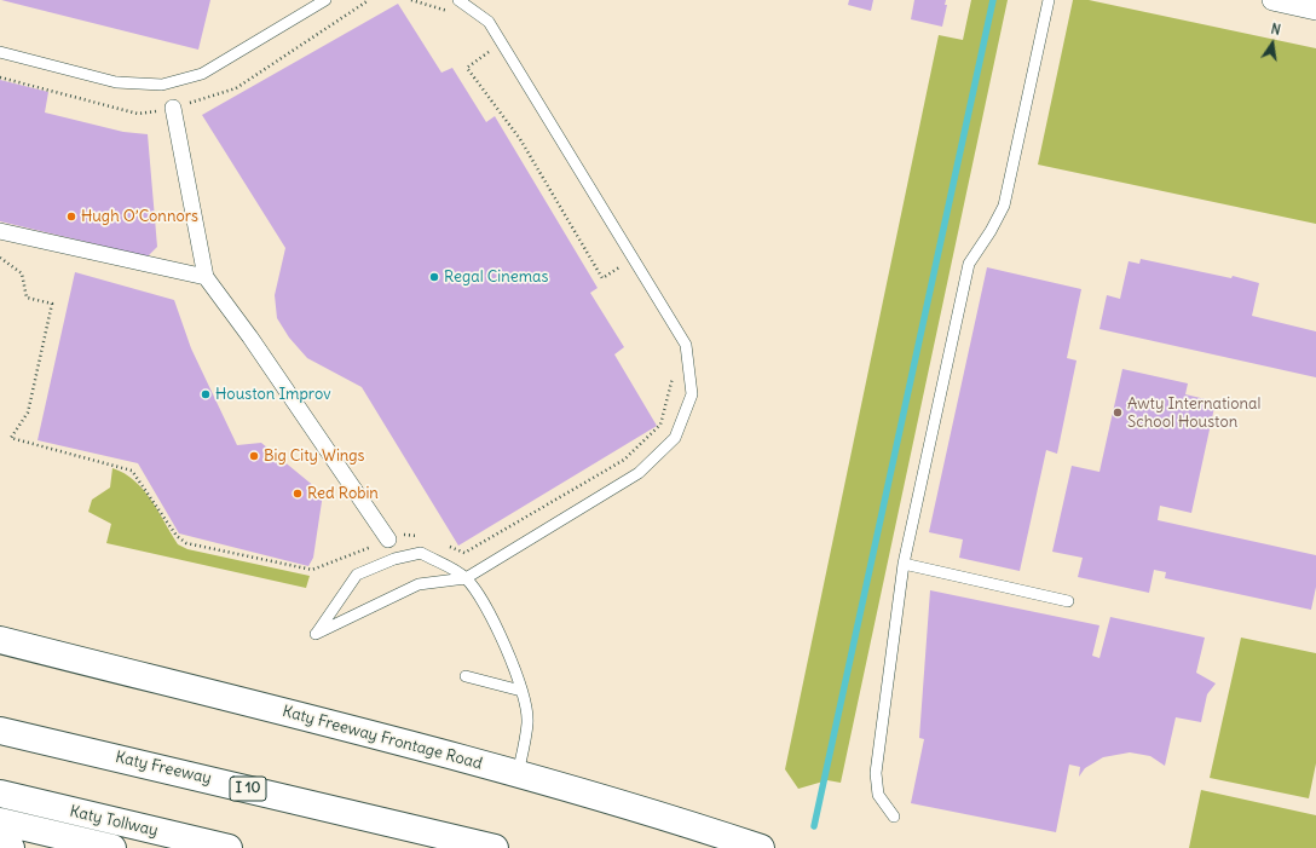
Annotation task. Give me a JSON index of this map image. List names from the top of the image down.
{
  "streets": {
    "main road": [
      "Katy Freeway Frontage Road",
      "Katy Freeway",
      "I 10",
      "Katy Tollway"
    ]
  },
  "places": [
    "Hugh O’Connors",
    "Regal Cinemas",
    "Houston Improv",
    "Awty International School Houston",
    "Big City Wings",
    "Red Robin"
  ],
  "north": "top"
}
